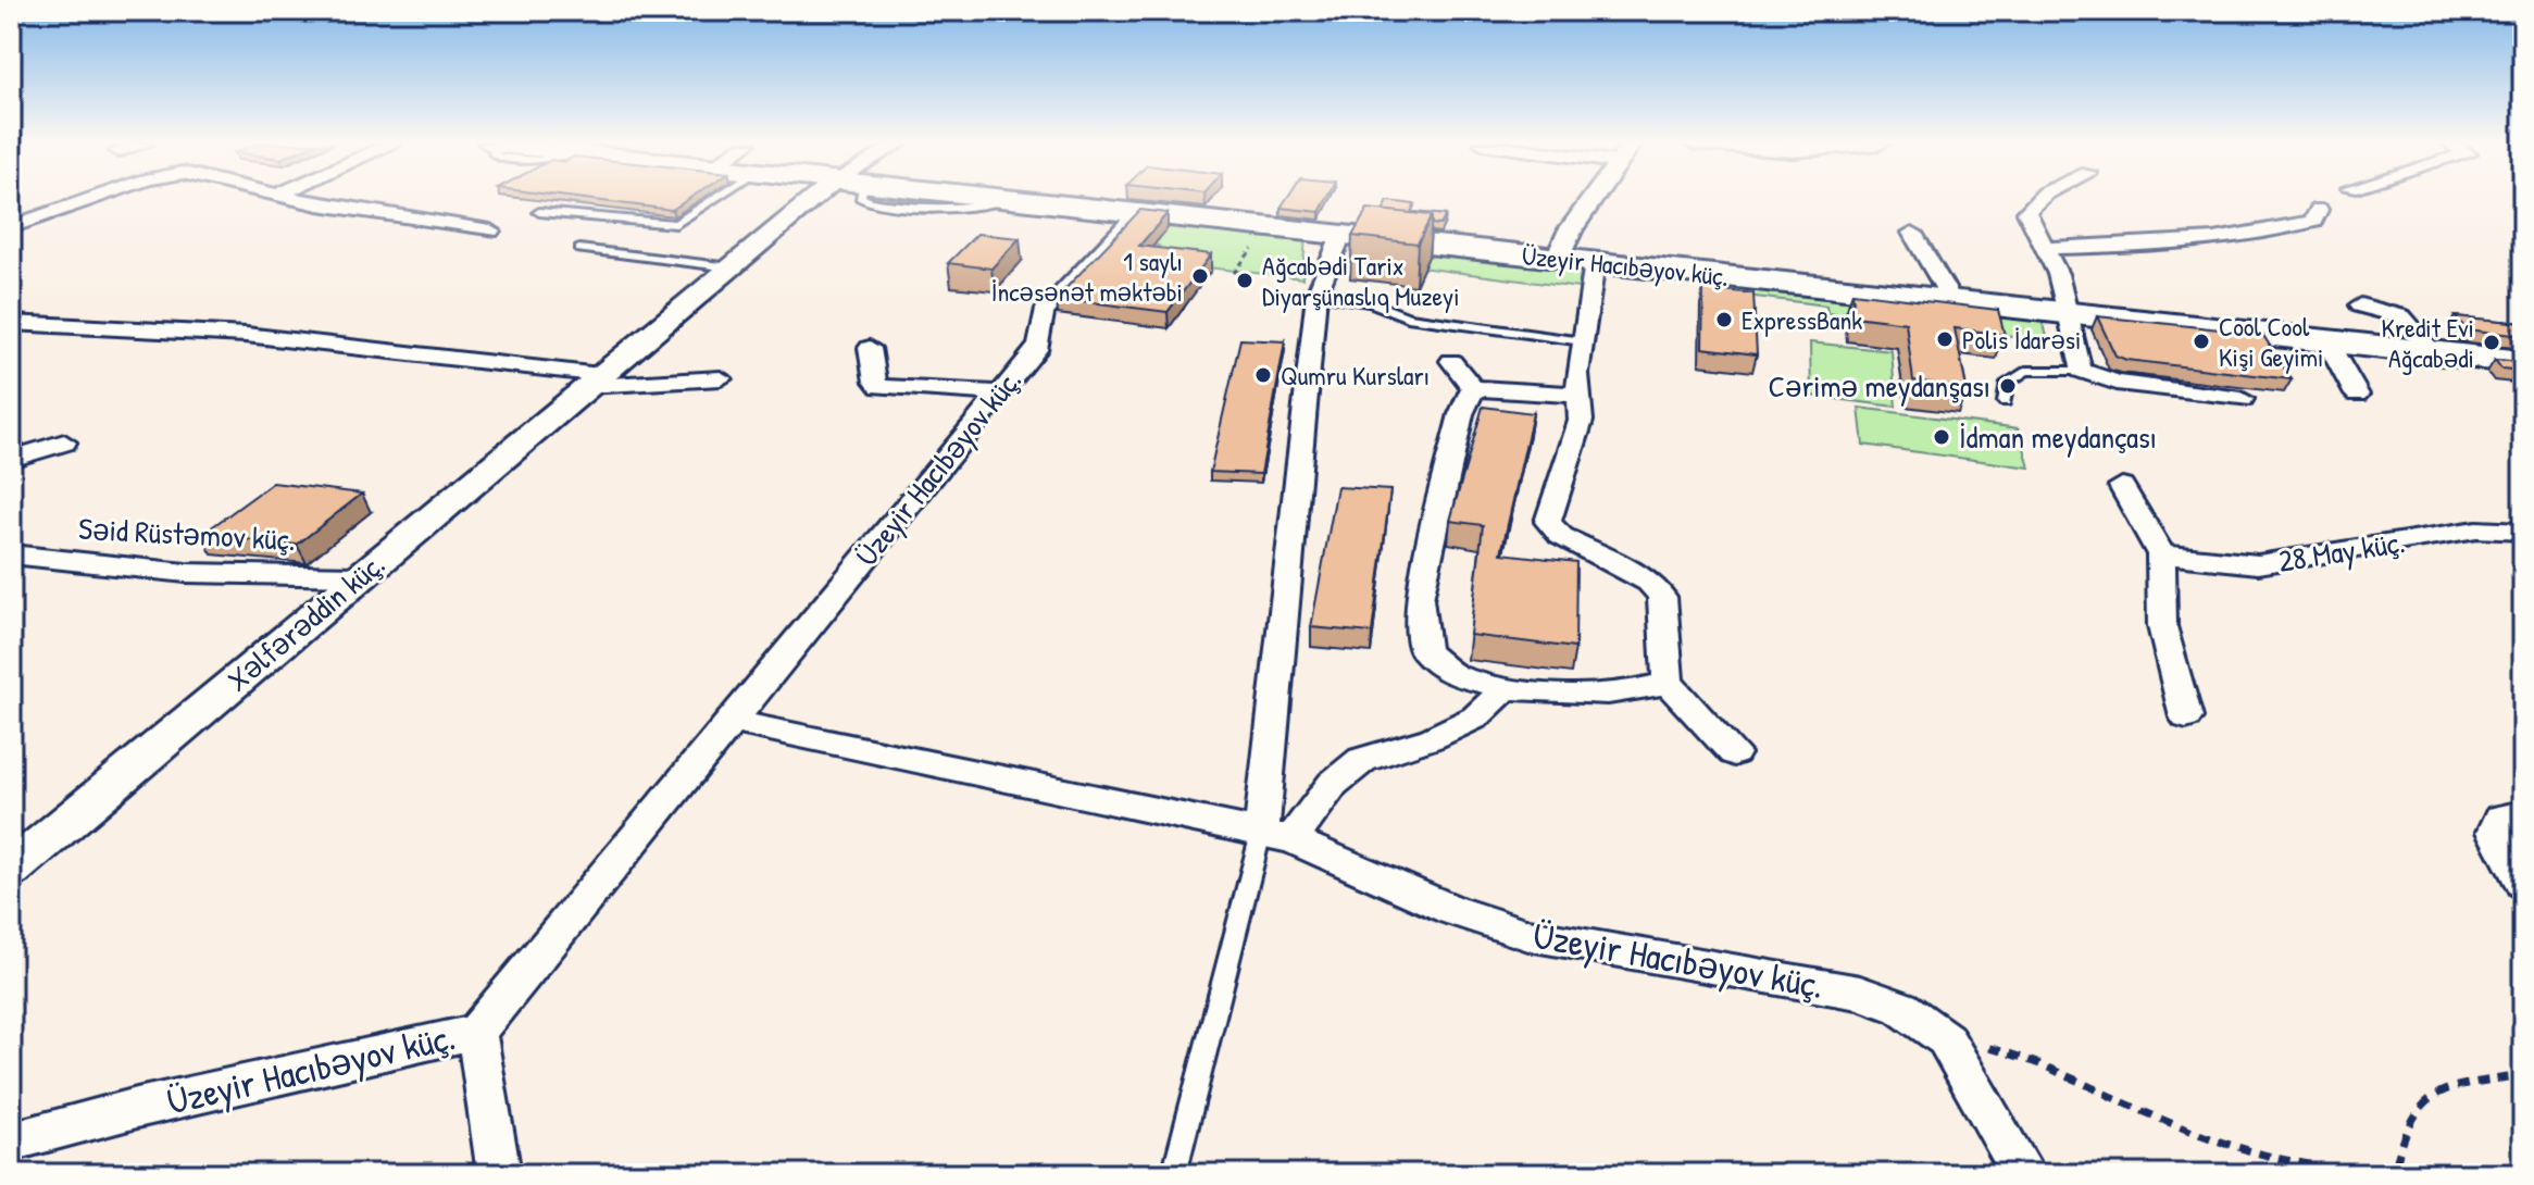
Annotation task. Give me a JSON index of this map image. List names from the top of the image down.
{
  "streets": {
    "main road": ["Üzeyir Hacıbəyov küç."],
    "street": ["Səid Rüstəmov küç.", "28 May küç.", "Xəlfərəddin küç."]
  },
  "crossings": [
    ["Səid Rüstəmov küç.", "Xəlfərəddin küç."]
  ],
  "places": [
    "1 saylı İncəsənət məktəbi",
    "Ağcabədi Tarix Diyarşünaslıq Muzeyi",
    "ExpressBank",
    "Polis İdarəsi",
    "Cool Cool Kişi Geyimi",
    "Kredit Evi Ağcabədi",
    "Qumru Kursları",
    "Cərimə meydanşası",
    "İdman meydançası"
  ]
}
